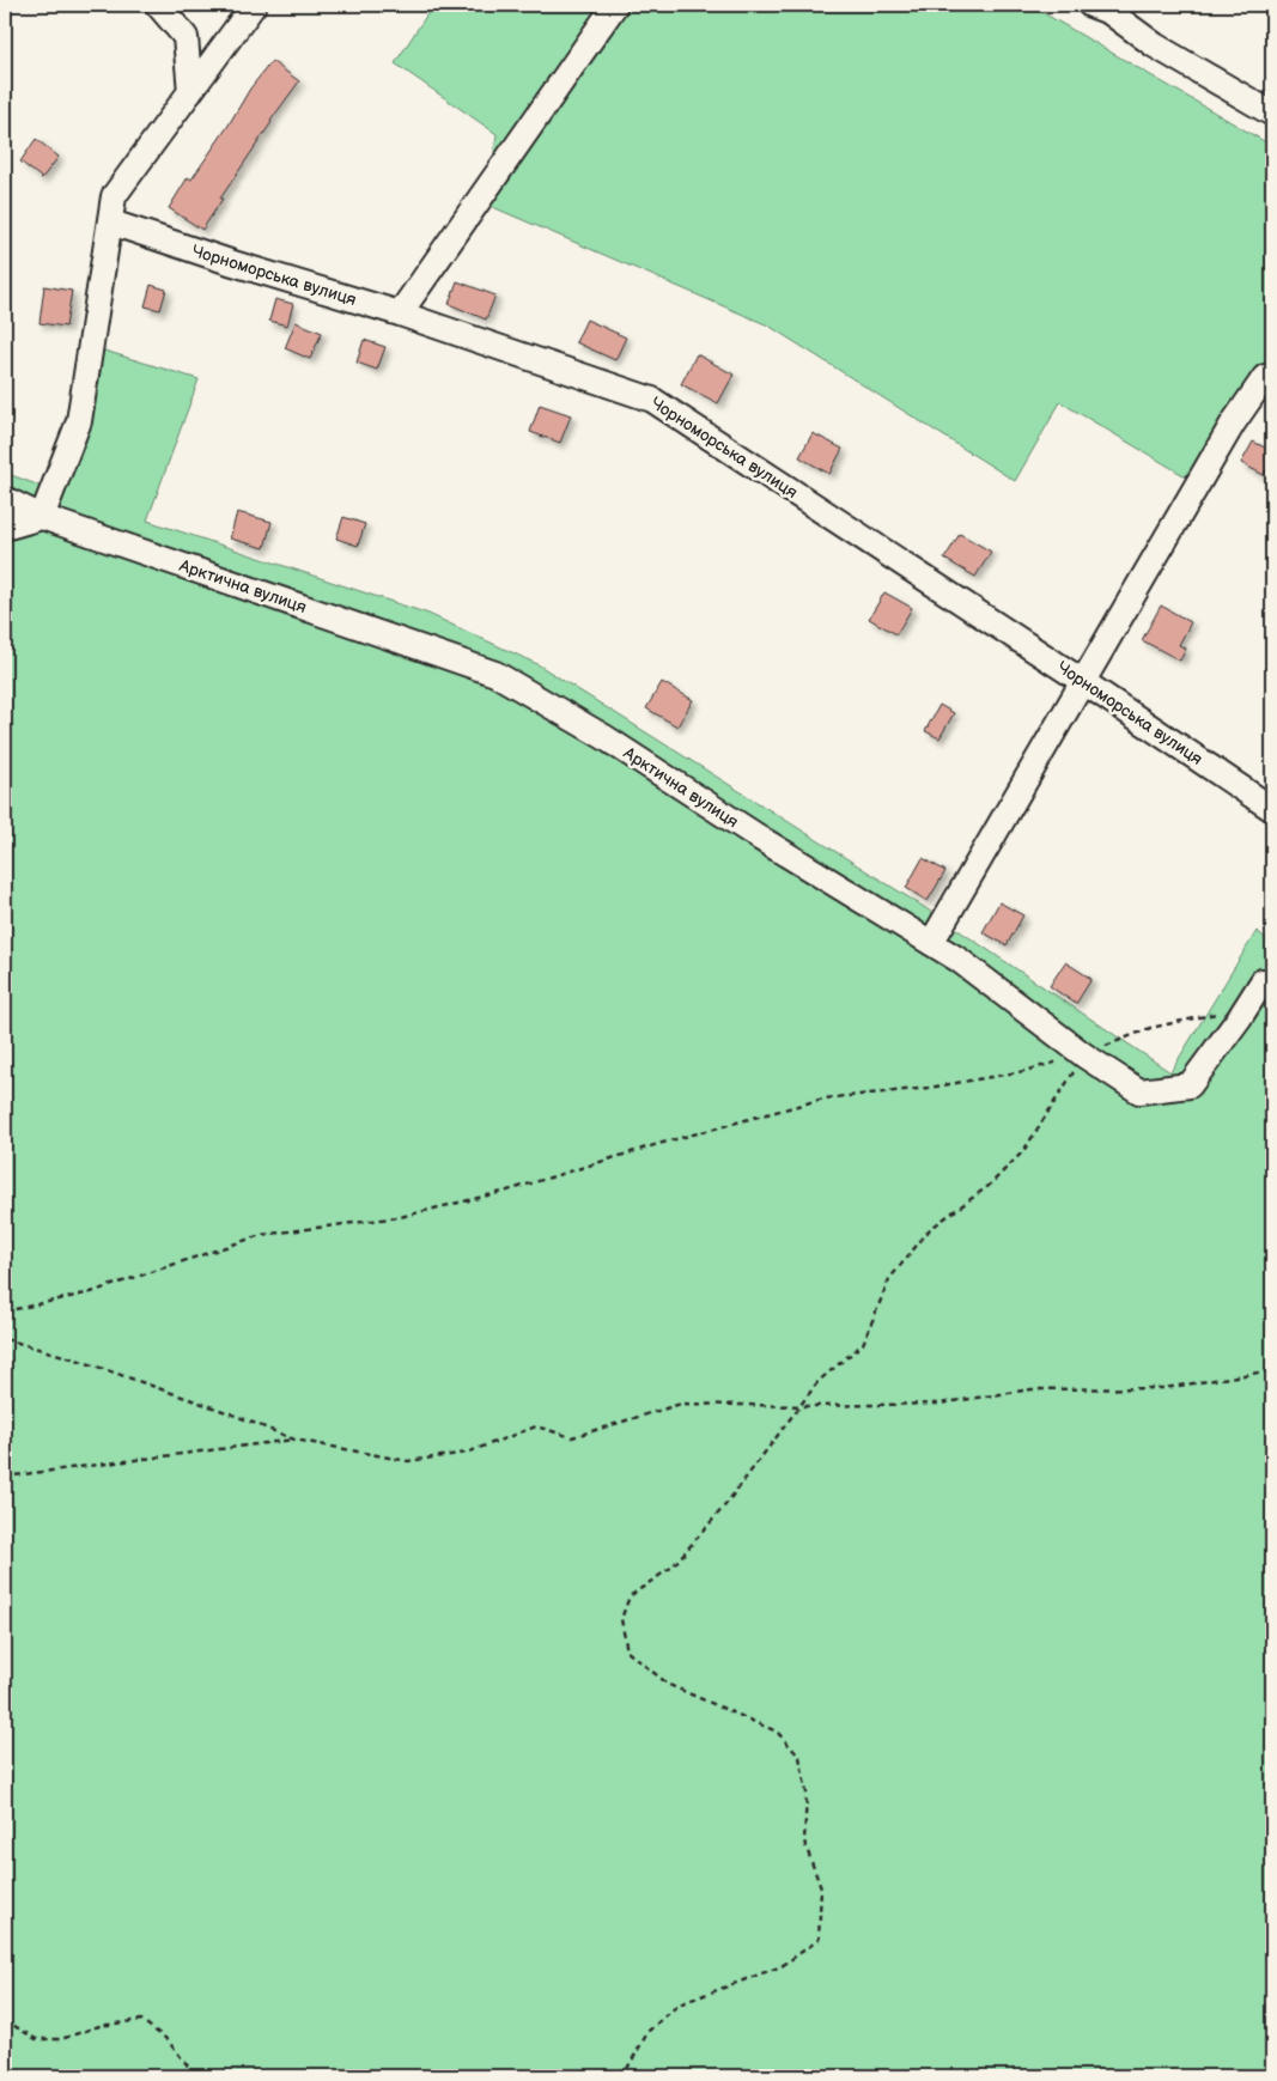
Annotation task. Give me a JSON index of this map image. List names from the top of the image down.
{
  "streets": {
    "lane": ["Чорноморська вулиця", "Арктична вулиця"]
  }
}
